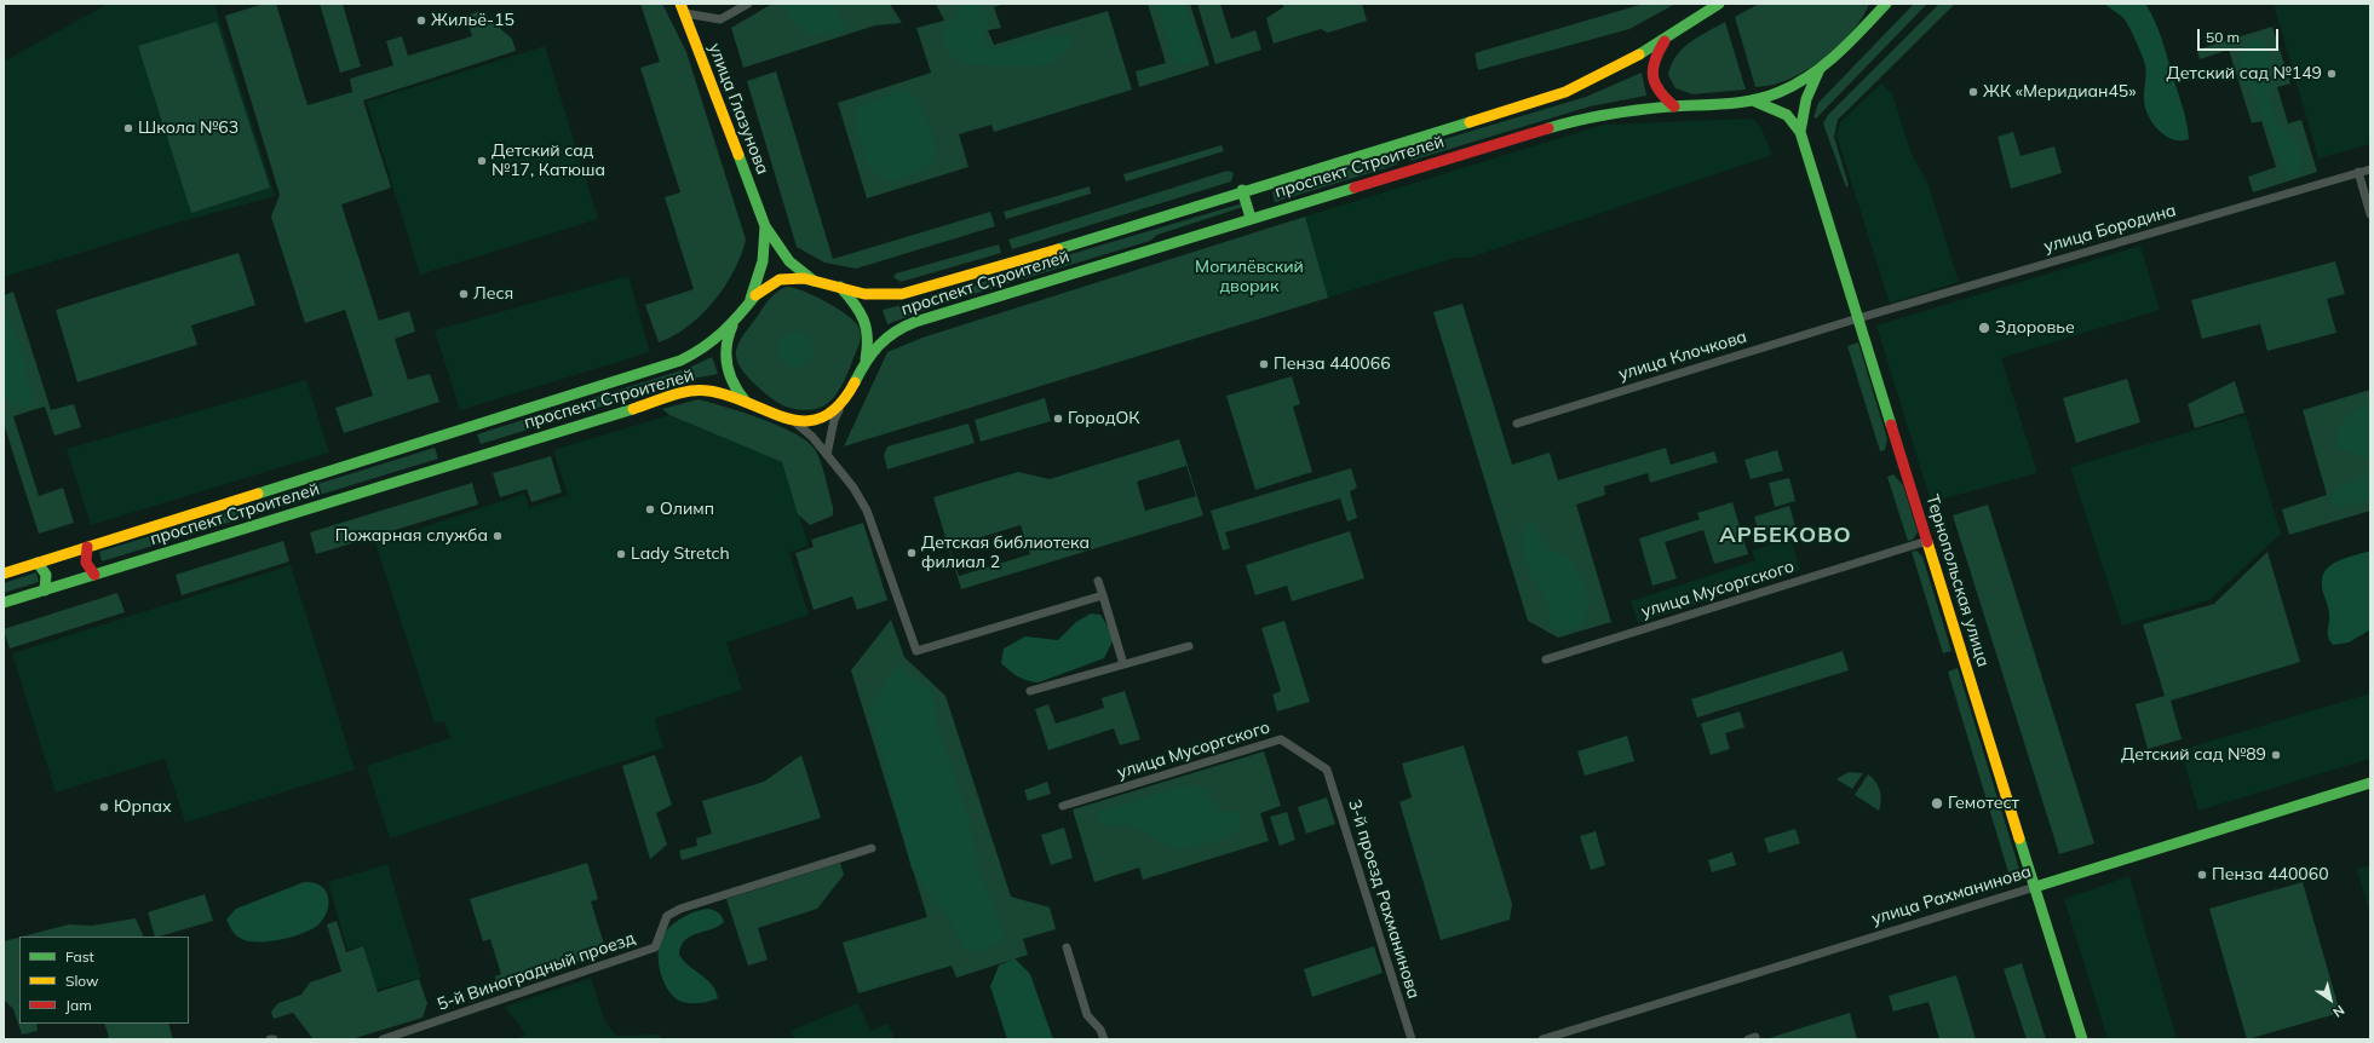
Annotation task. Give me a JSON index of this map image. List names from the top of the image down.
{
  "streets": {
    "main road": [
      "улица Глазунова",
      "проспект Строителей",
      "Тернопольская улица",
      "улица Рахманинова"
    ],
    "street": [
      "улица Бородина",
      "улица Клочкова",
      "улица Мусоргского",
      "3-й проезд Рахманинова",
      "5-й Виноградный проезд"
    ]
  },
  "crossings": [
    ["улица Глазунова", "проспект Строителей"],
    ["проспект Строителей", "Тернопольская улица"],
    ["улица Бородина", "улица Клочкова"],
    ["улица Бородина", "Тернопольская улица"],
    ["улица Клочкова", "Тернопольская улица"],
    ["Тернопольская улица", "улица Мусоргского"],
    ["Тернопольская улица", "улица Рахманинова"],
    ["улица Мусоргского", "3-й проезд Рахманинова"]
  ],
  "districts": ["АРБЕКОВО"],
  "parks": ["Могилёвский дворик"],
  "places": [
    "Жильё-15",
    "Детский сад №149",
    "ЖК «Меридиан45»",
    "Школа №63",
    "Детский сад №17, Катюша",
    "Леся",
    "Здоровье",
    "Пенза 440066",
    "ГородОК",
    "Олимп",
    "Пожарная служба",
    "Детская библиотека филиал 2",
    "Lady Stretch",
    "Детский сад №89",
    "Гемотест",
    "Юрпах",
    "Пенза 440060"
  ],
  "legend": ["Fast", "Slow", "Jam"],
  "scale_bar": "50 m",
  "north": "bottom right"
}
